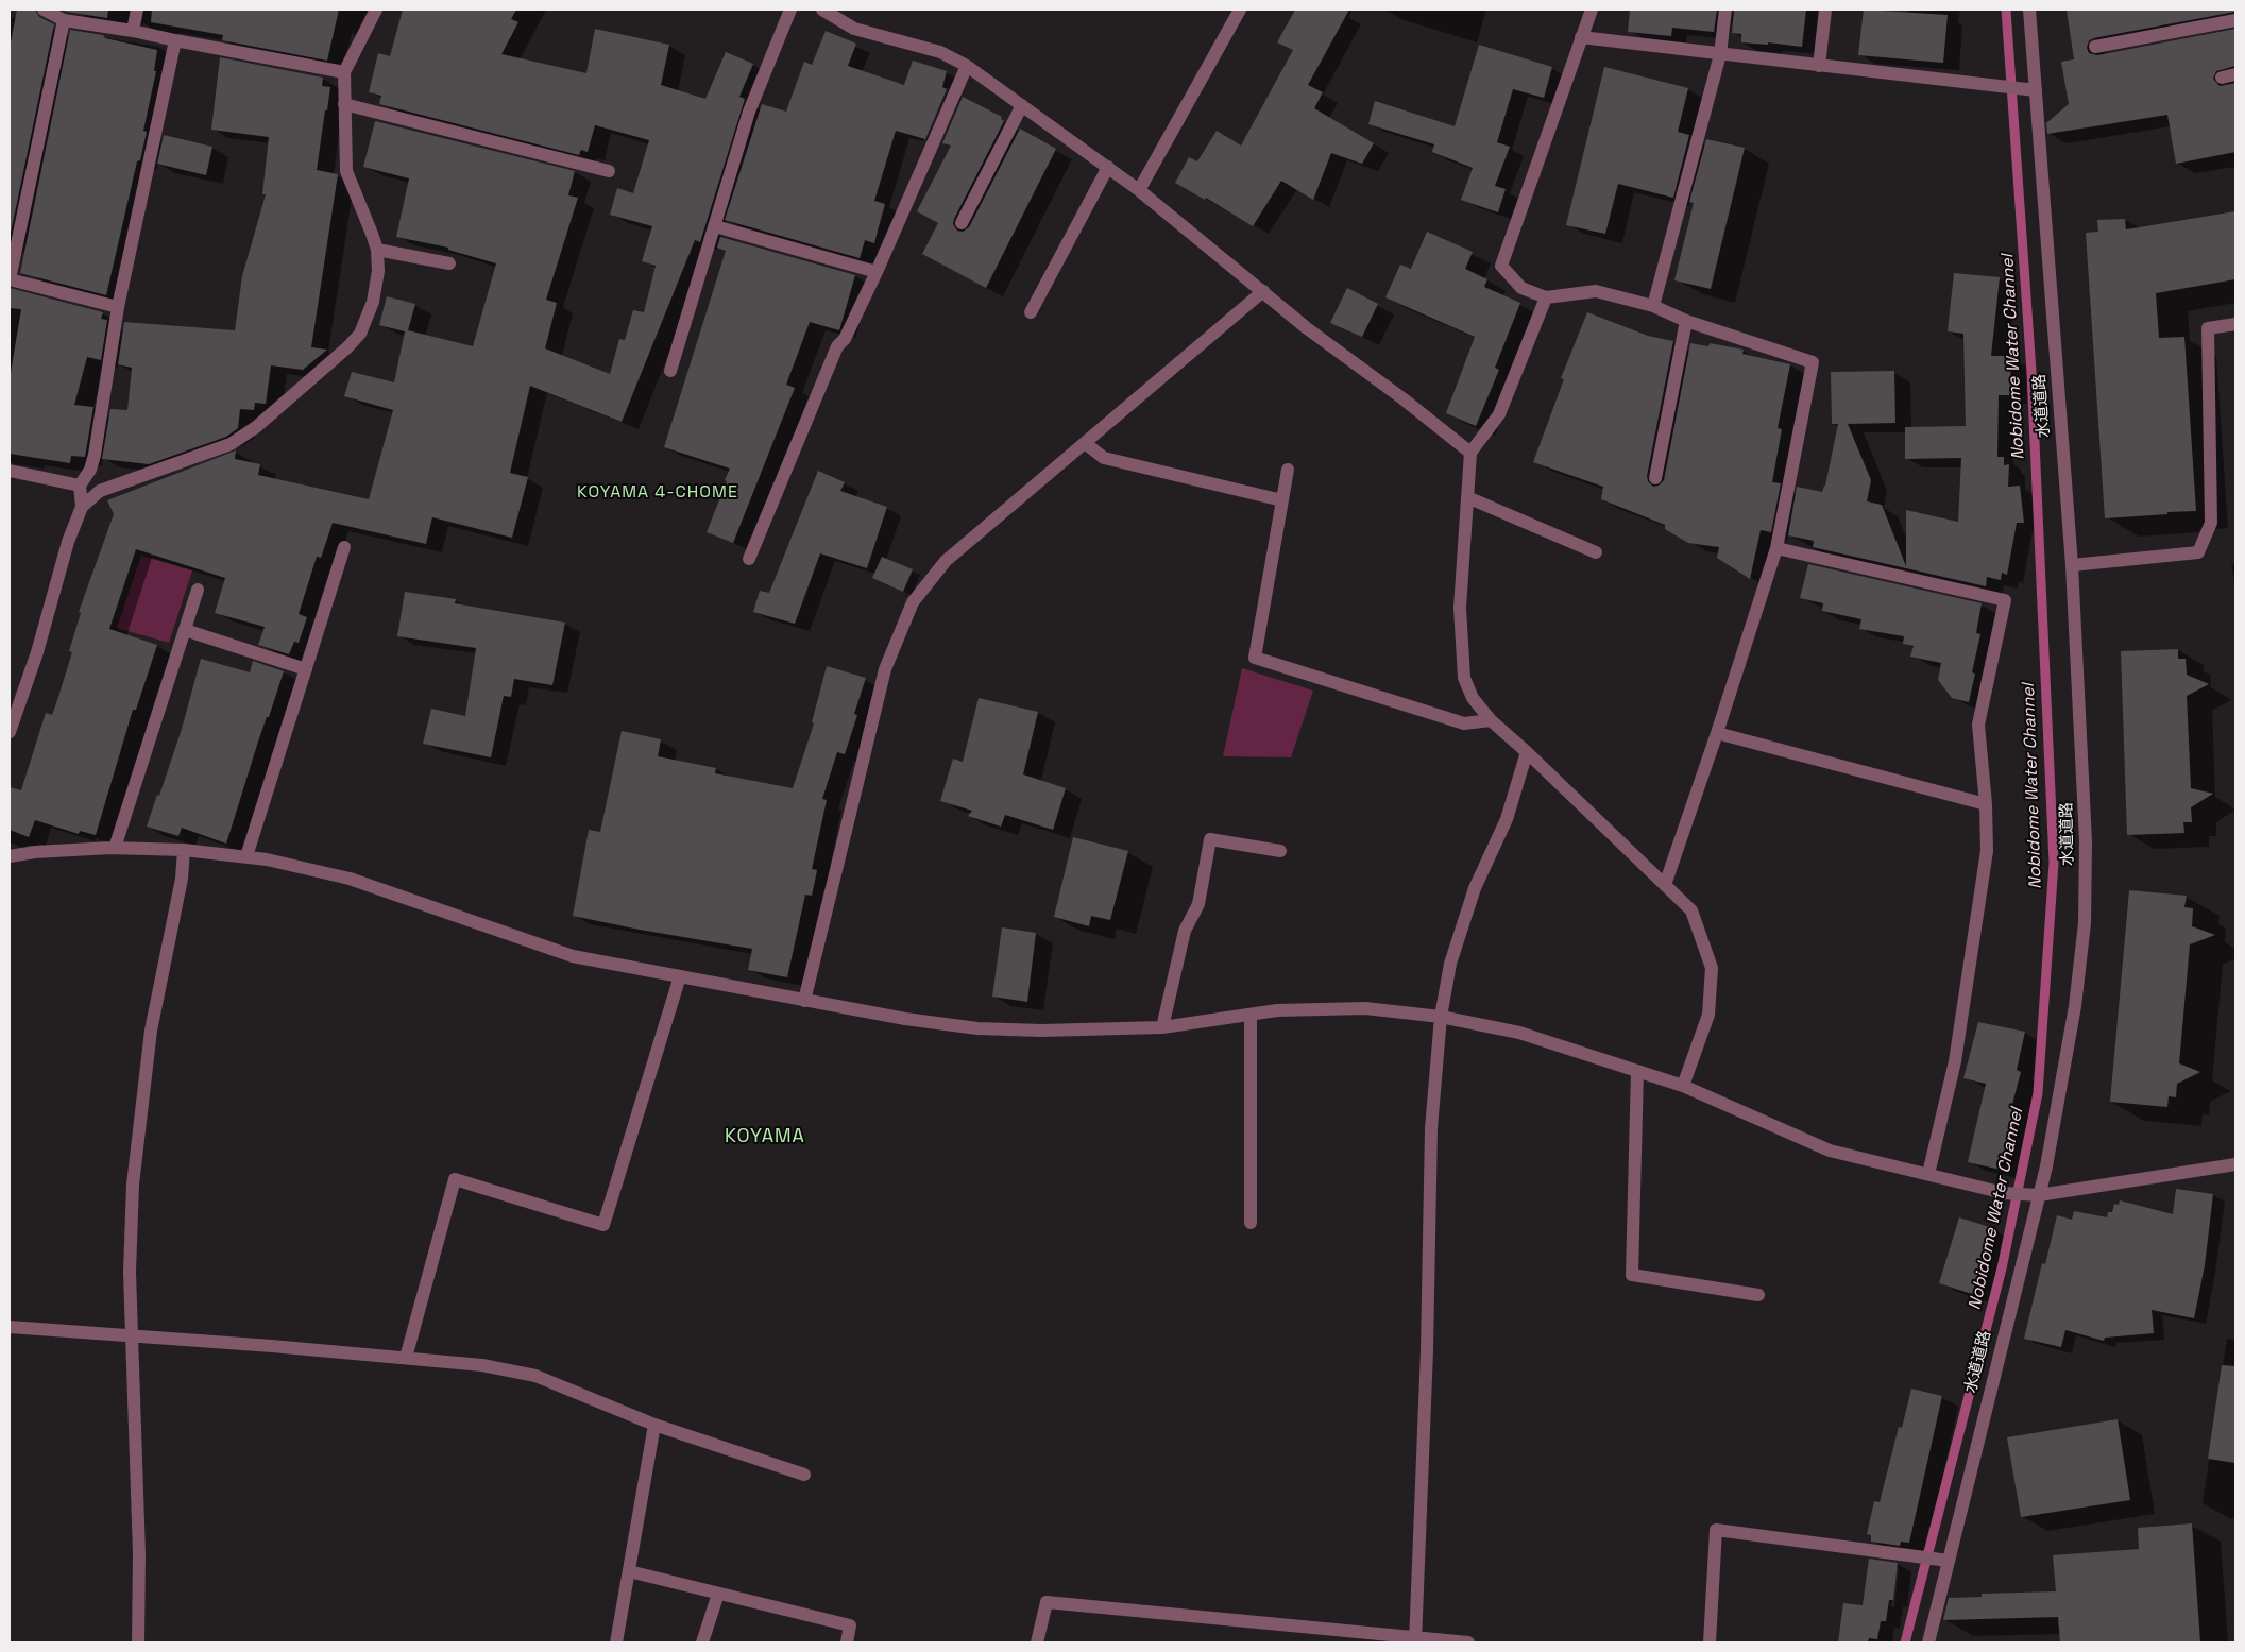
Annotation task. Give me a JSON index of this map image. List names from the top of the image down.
{
  "streets": {
    "street": ["水道道路"]
  },
  "districts": ["KOYAMA 4-CHOME", "KOYAMA"],
  "water": ["Nobidome Water Channel"]
}
